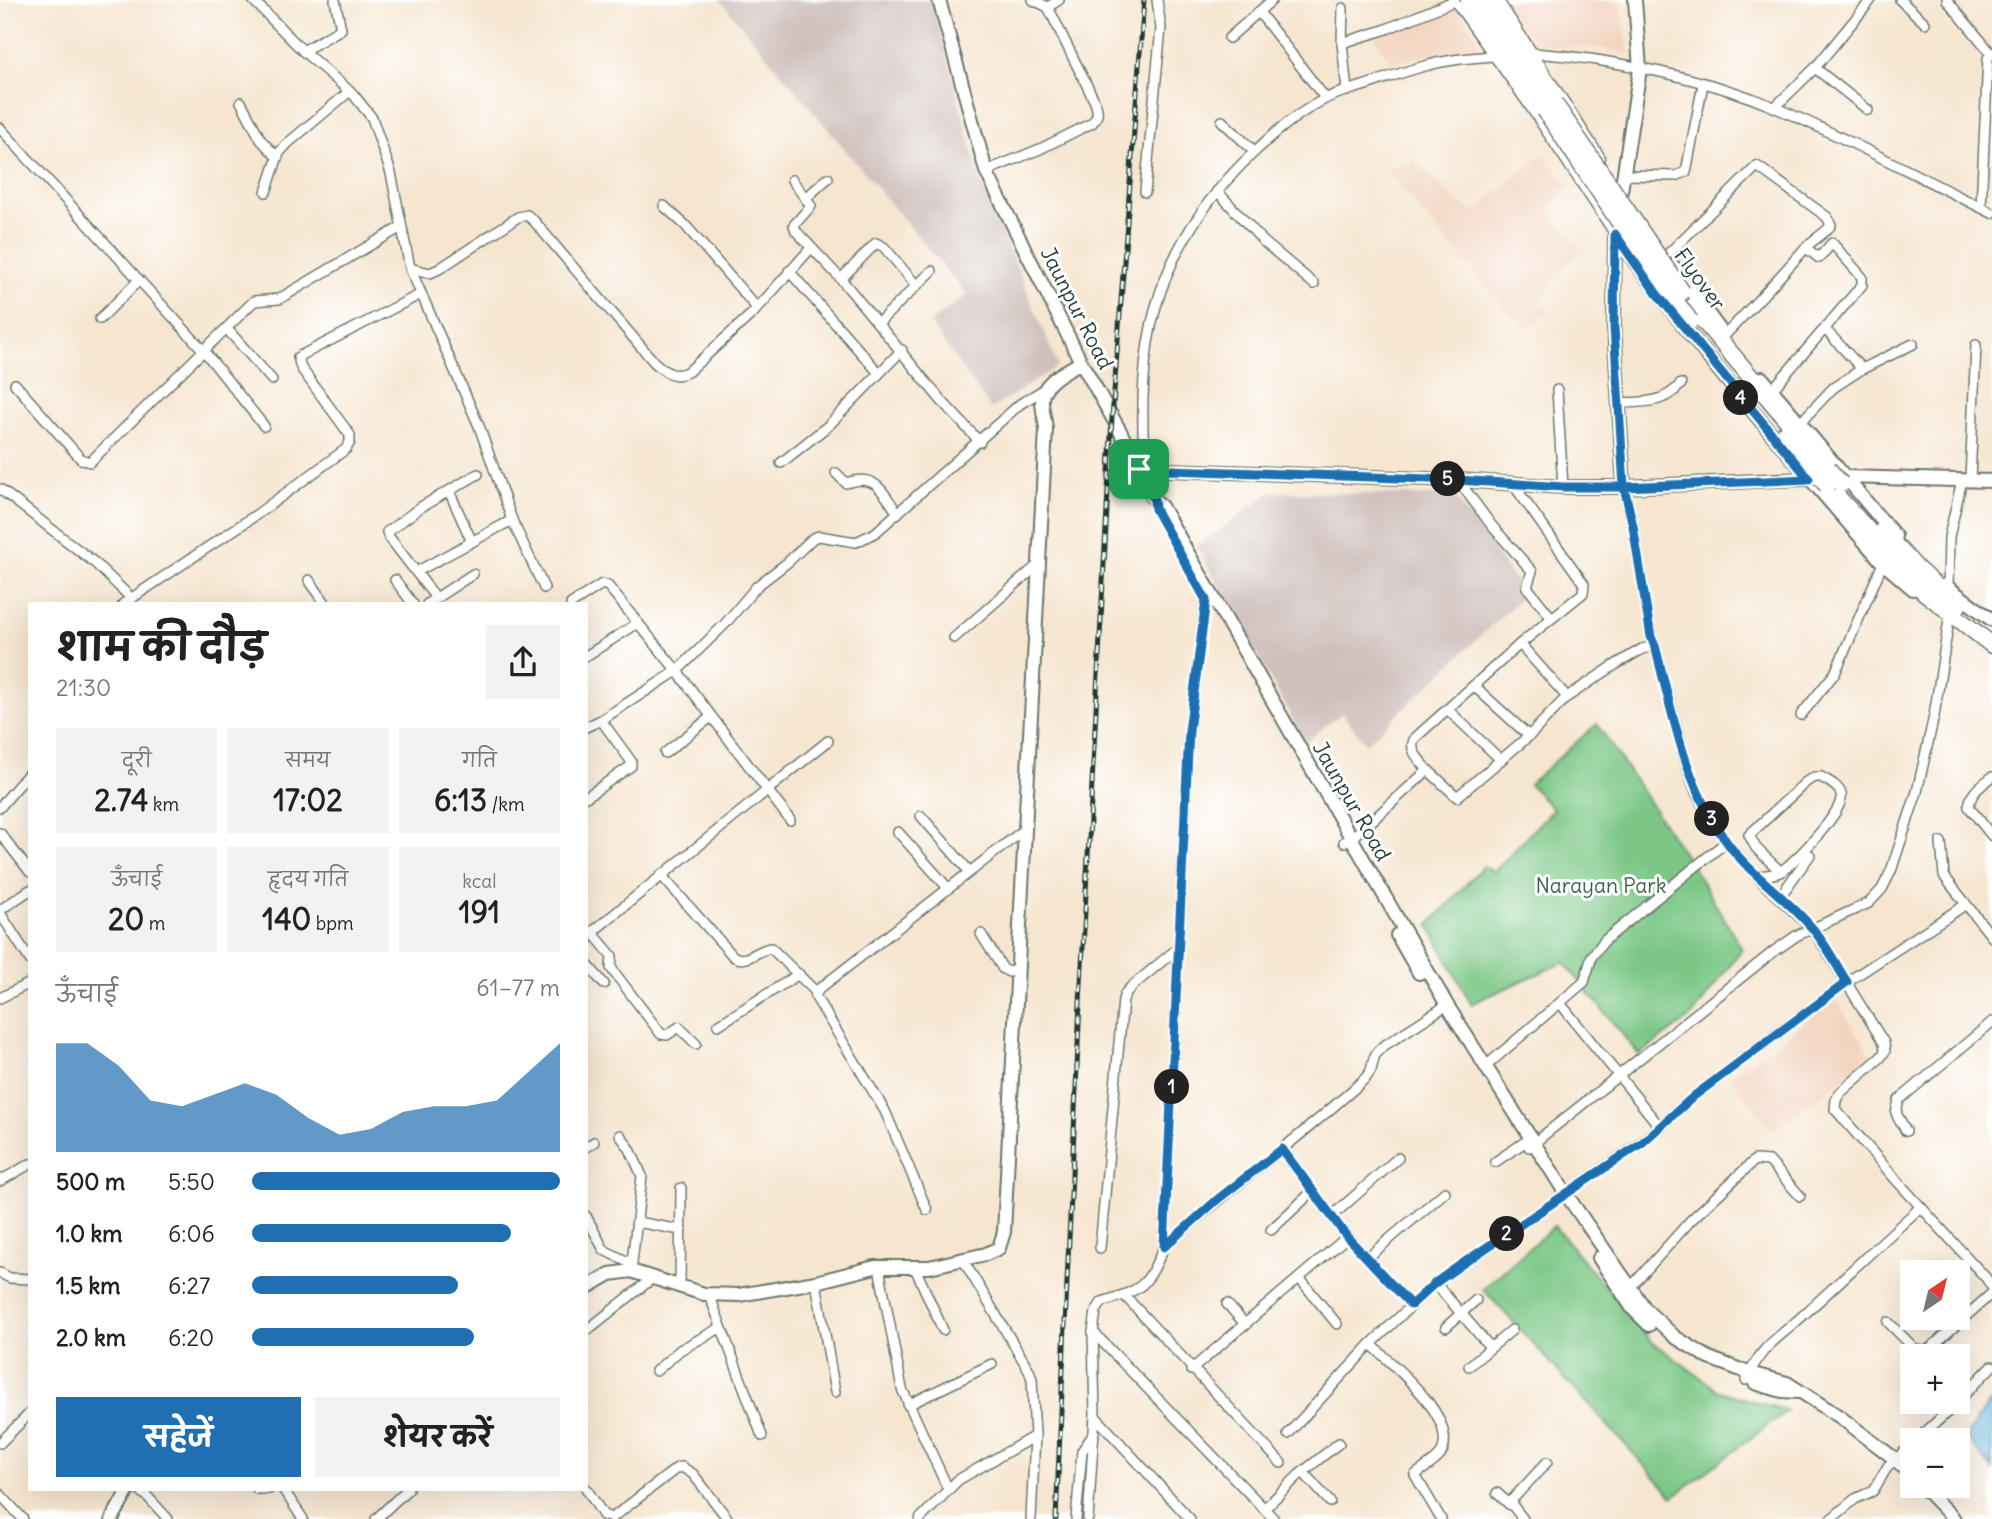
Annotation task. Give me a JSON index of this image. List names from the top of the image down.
{
  "streets": {
    "highway": ["Flyover"],
    "street": ["Jaunpur Road"]
  },
  "parks": ["Narayan Park"],
  "north": "top right",
  "page": {
    "pins": [
      "4",
      "5",
      "3",
      "1",
      "2"
    ],
    "heading": ["शाम की दौड़", "21:30"],
    "stats": [
      ["दूरी", "2.74 km"],
      ["समय", "17:02"],
      ["गति", "6:13 /km"],
      ["ऊँचाई", "20 m"],
      ["हृदय गति", "140 bpm"],
      ["kcal", "191"]
    ],
    "chart": ["ऊँचाई", "61–77 m"],
    "list": [
      {
        "name": "500 m",
        "note": "5:50"
      },
      {
        "name": "1.0 km",
        "note": "6:06"
      },
      {
        "name": "1.5 km",
        "note": "6:27"
      },
      {
        "name": "2.0 km",
        "note": "6:20"
      }
    ],
    "map_buttons": ["+", "−"],
    "buttons": ["सहेजें", "शेयर करें"]
  }
}
